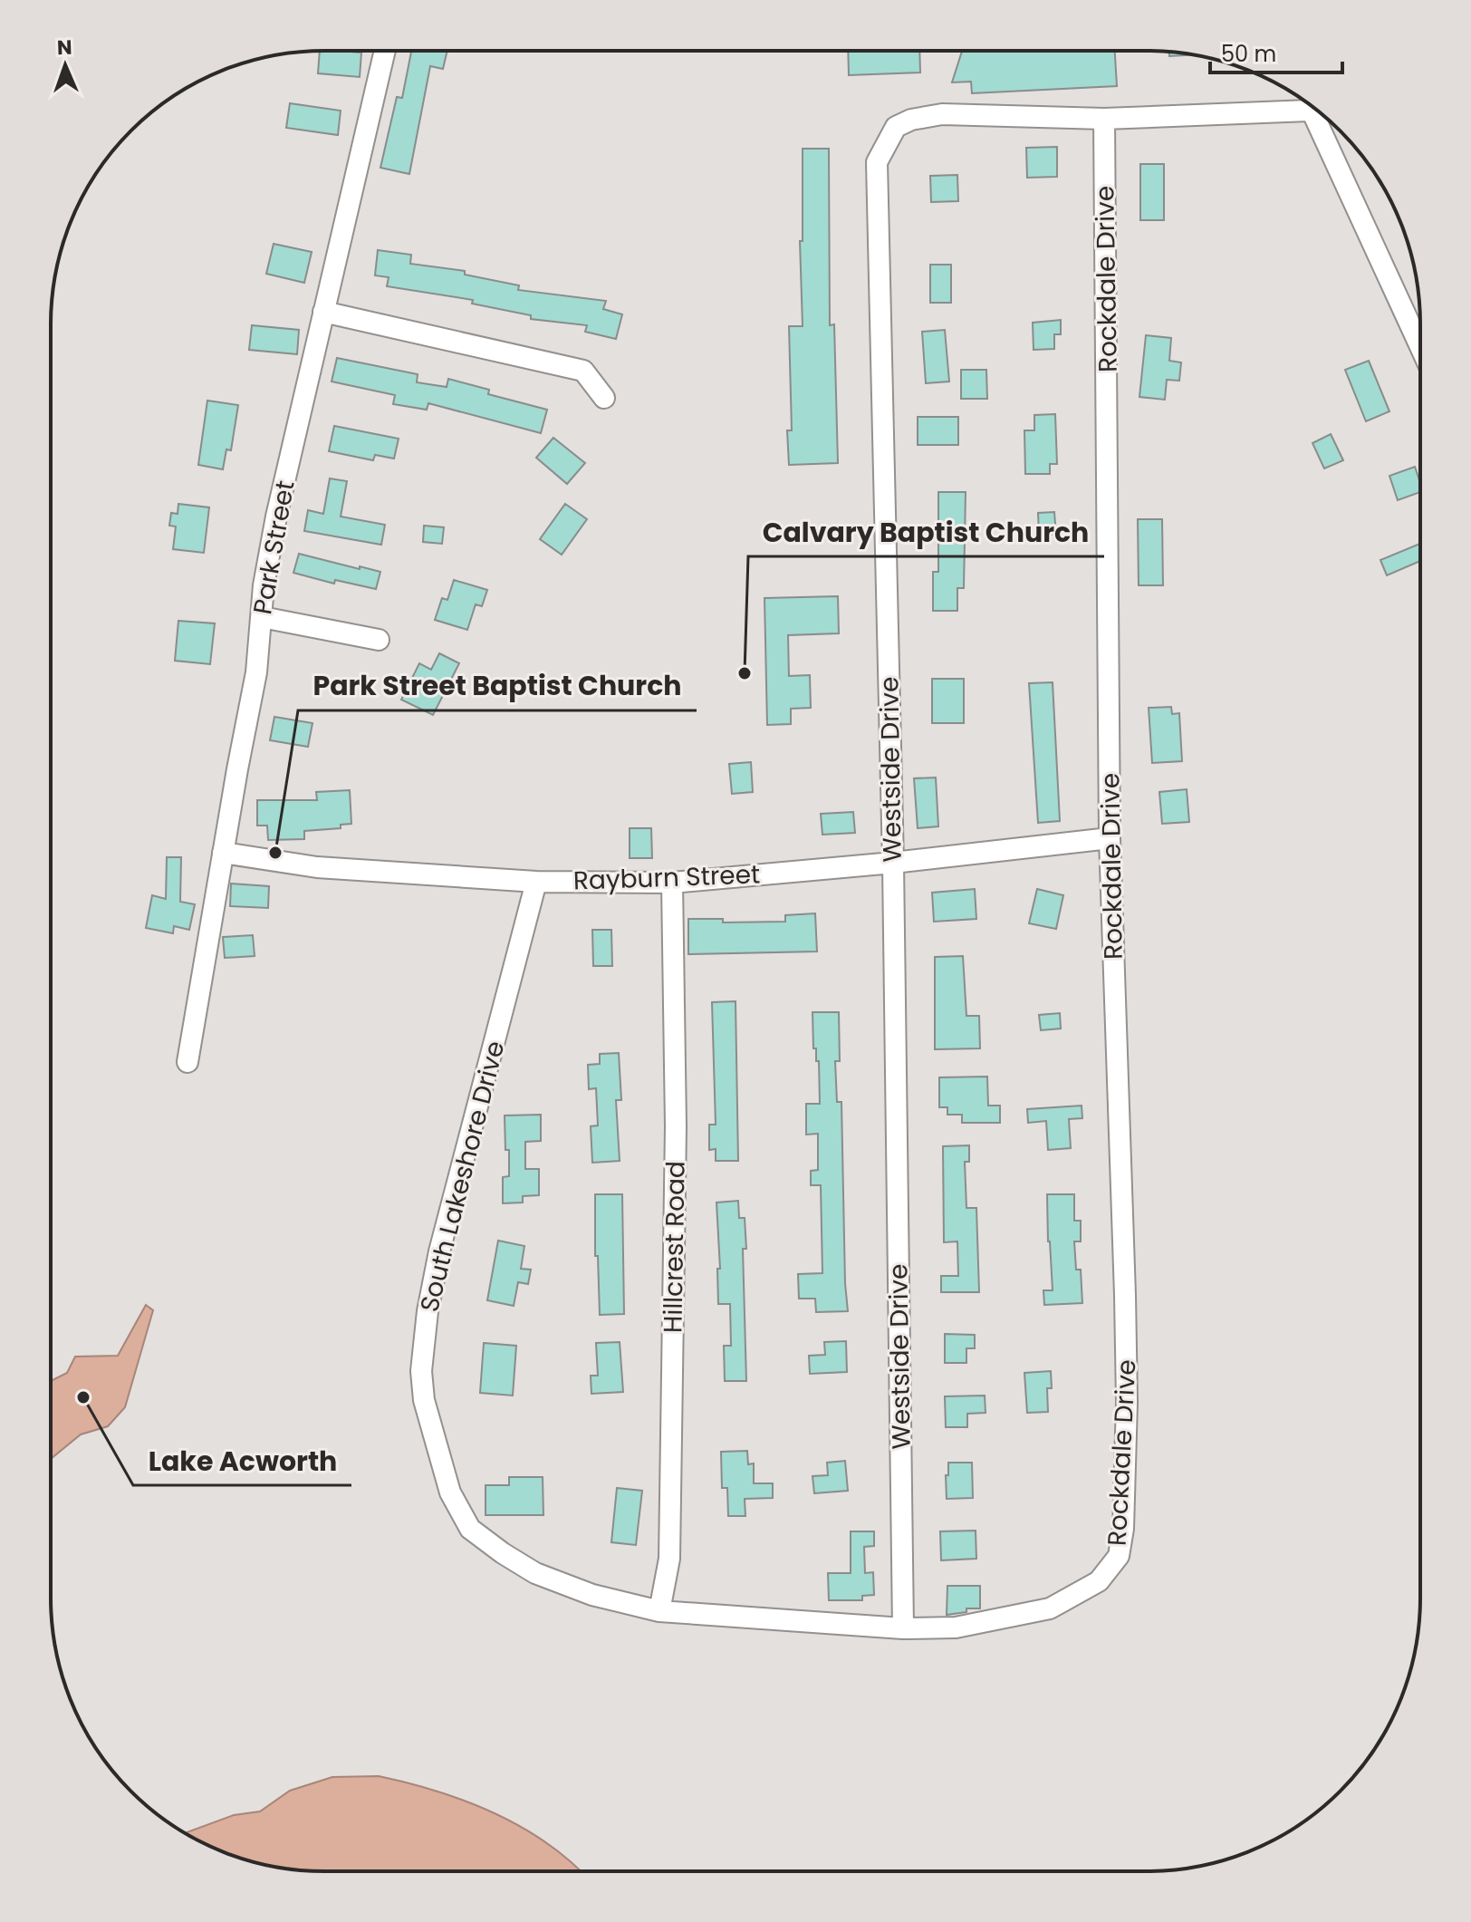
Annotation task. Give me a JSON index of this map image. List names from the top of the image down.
{
  "streets": {
    "street": [
      "Rockdale Drive",
      "Park Street",
      "Westside Drive",
      "Rayburn Street",
      "South Lakeshore Drive",
      "Hillcrest Road"
    ]
  },
  "crossings": [
    ["Rockdale Drive", "Westside Drive"],
    ["Rockdale Drive", "Rayburn Street"],
    ["Rockdale Drive", "South Lakeshore Drive"],
    ["Park Street", "Rayburn Street"],
    ["Westside Drive", "Rayburn Street"],
    ["Westside Drive", "South Lakeshore Drive"],
    ["Rayburn Street", "South Lakeshore Drive"],
    ["Rayburn Street", "Hillcrest Road"],
    ["South Lakeshore Drive", "Hillcrest Road"]
  ],
  "places": ["Calvary Baptist Church", "Park Street Baptist Church", "Lake Acworth"],
  "scale_bar": "50 m",
  "north": "top"
}
